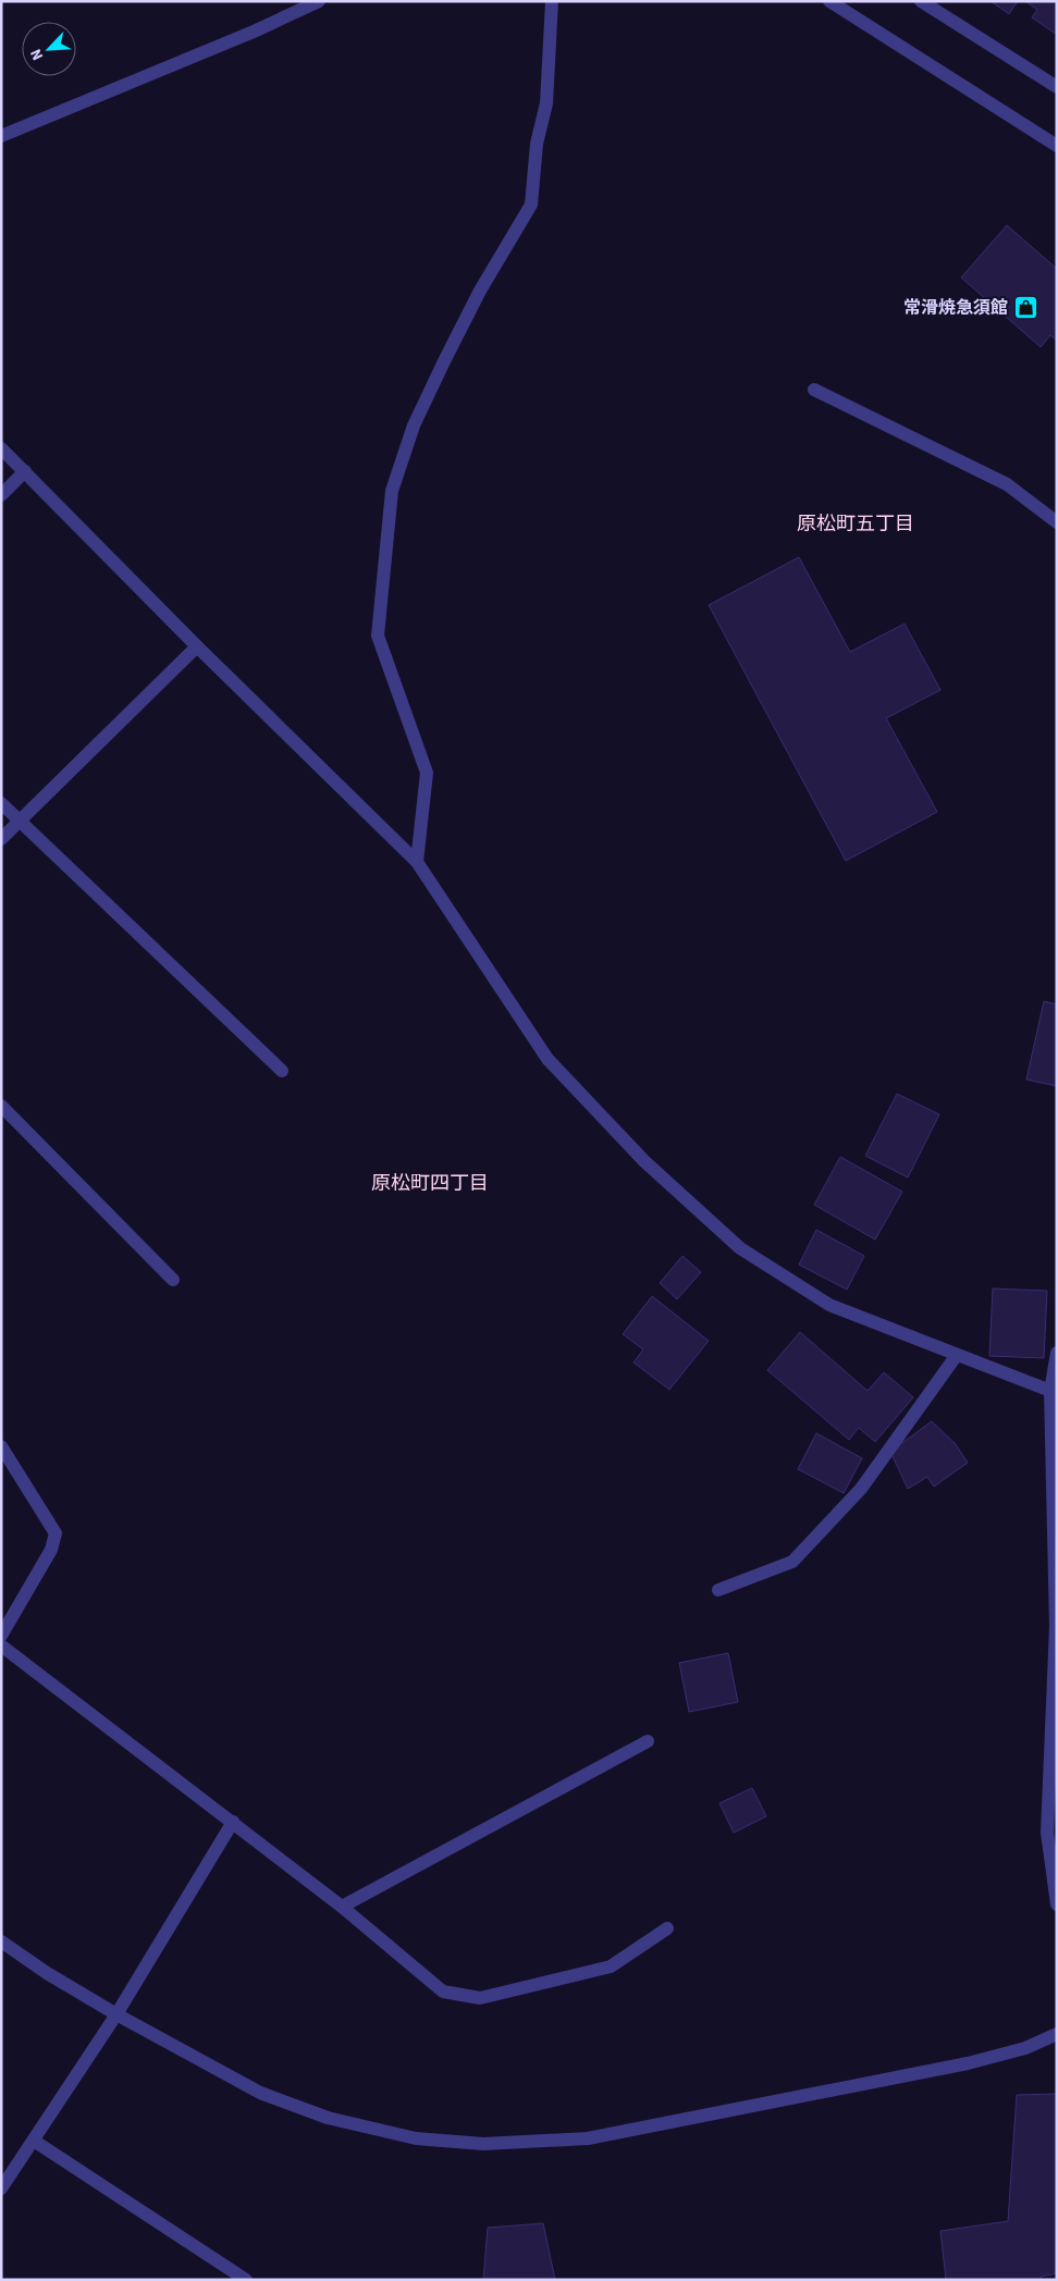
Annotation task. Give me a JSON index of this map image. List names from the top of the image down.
{
  "districts": ["原松町五丁目", "原松町四丁目"],
  "places": {
    "shop": ["常滑焼急須館"]
  },
  "north": "bottom left"
}
